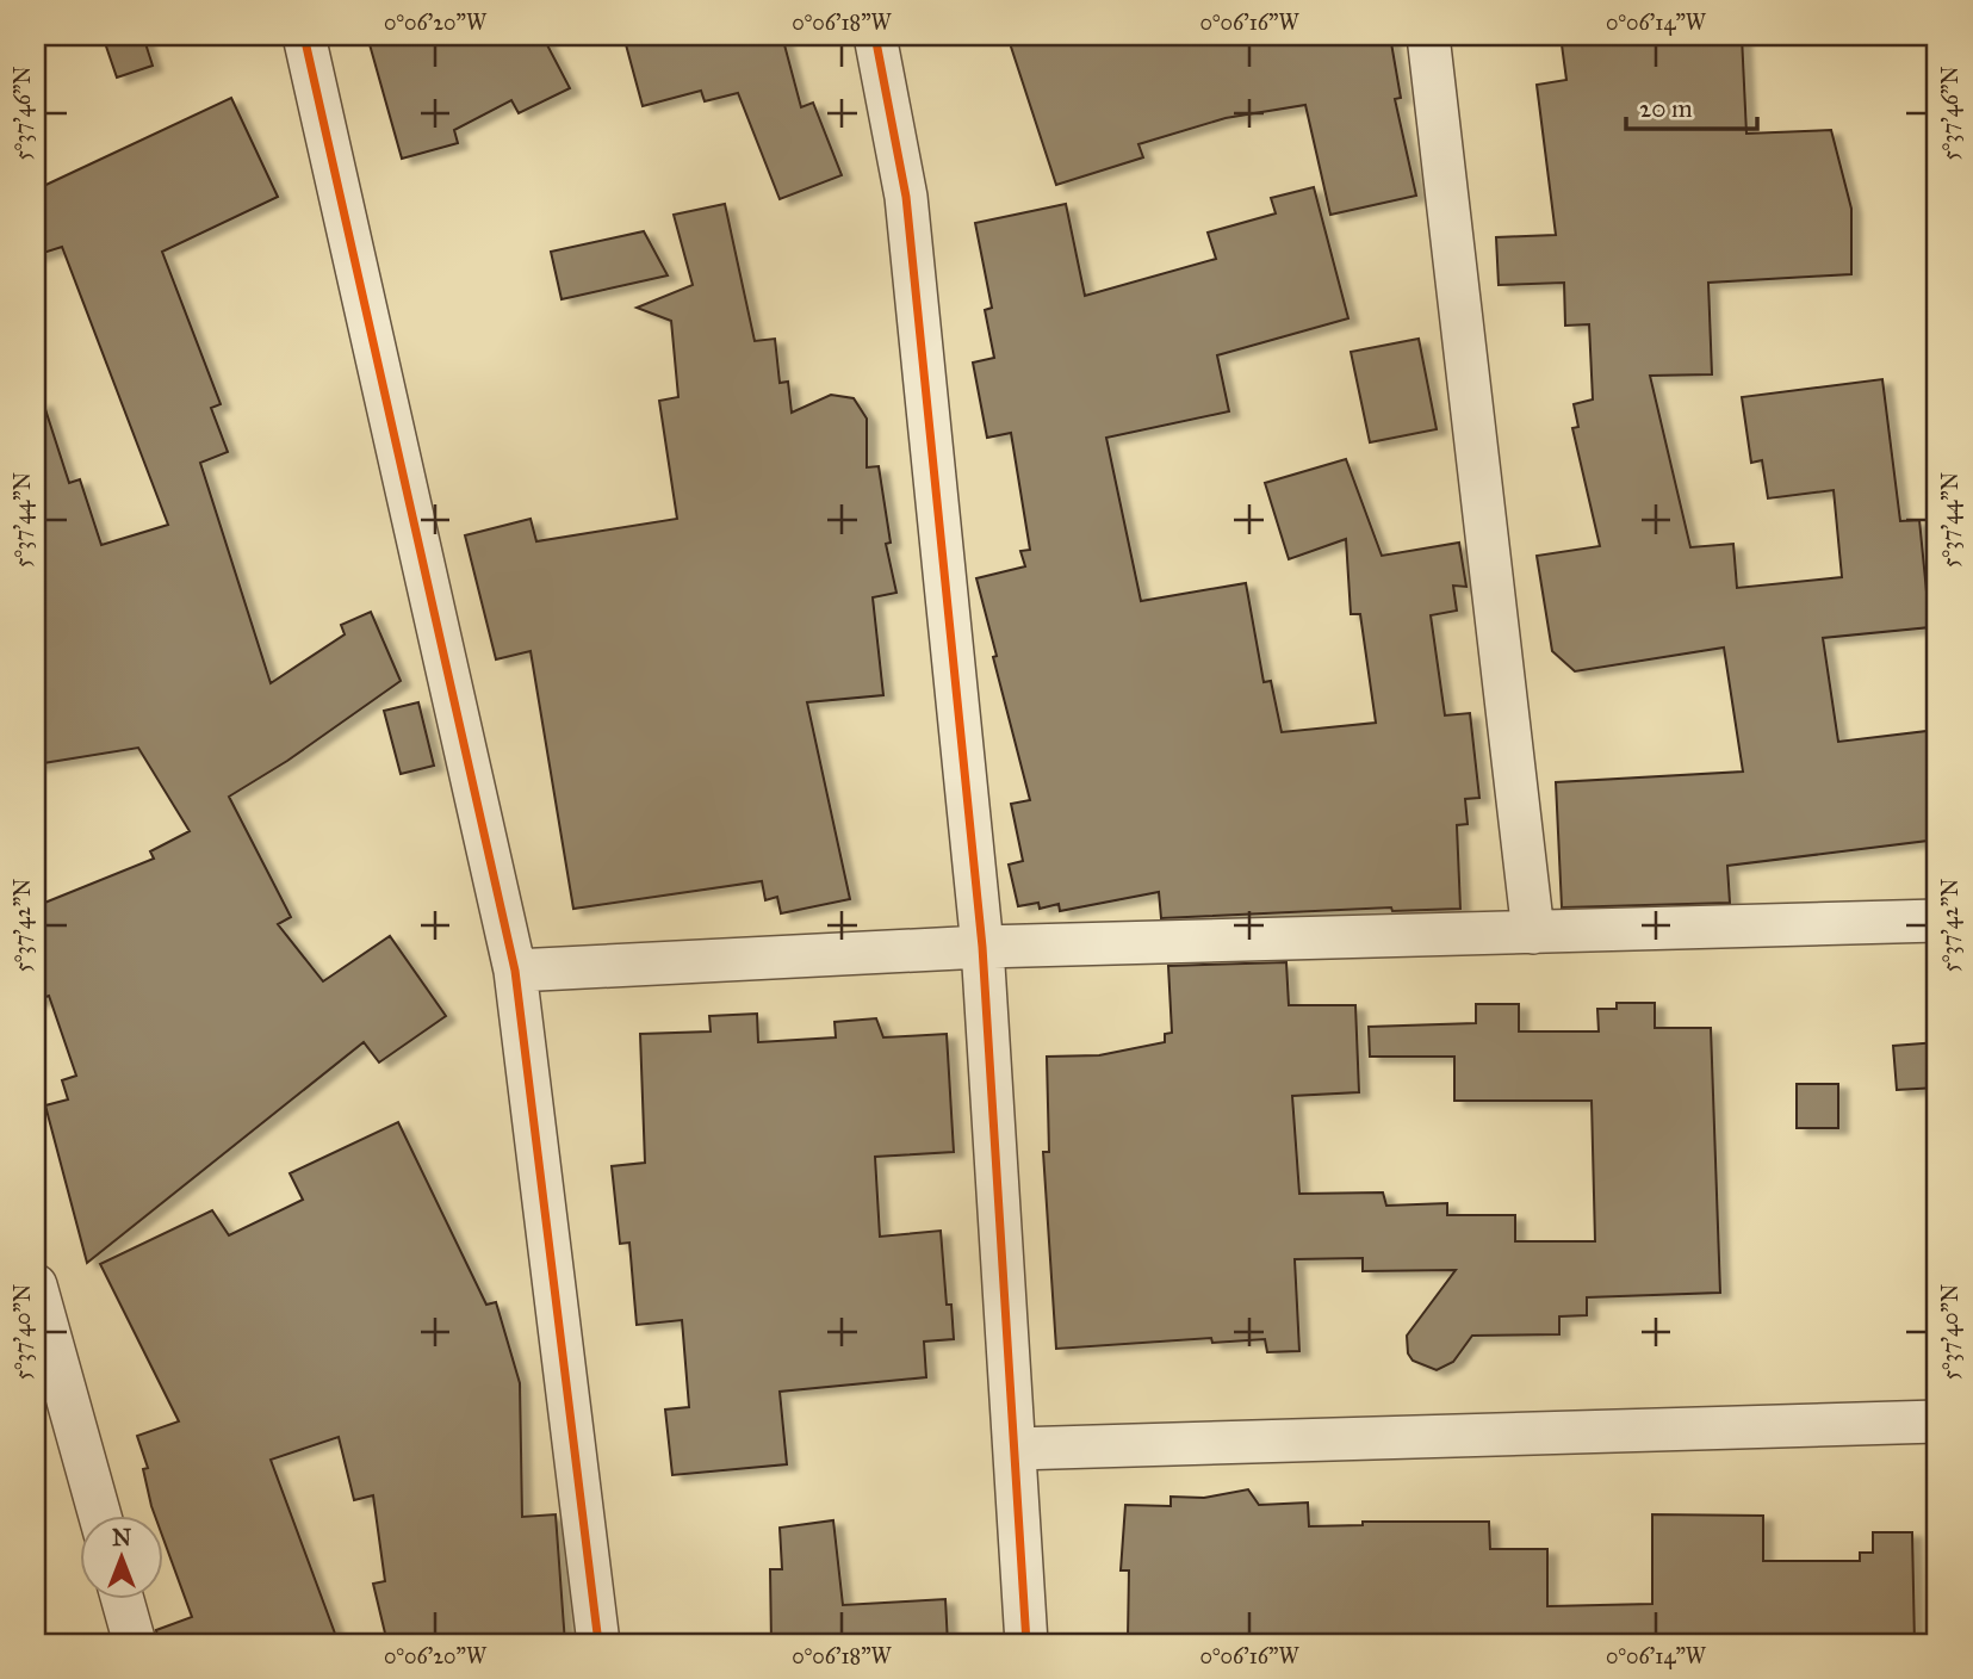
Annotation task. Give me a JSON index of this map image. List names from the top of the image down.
{
  "scale_bar": "20 m",
  "north": "top",
  "coordinates": [
    "0°06'20\"W",
    "0°06'18\"W",
    "0°06'16\"W",
    "0°06'14\"W",
    "5°37'46\"N",
    "5°37'44\"N",
    "5°37'42\"N",
    "5°37'40\"N"
  ]
}
